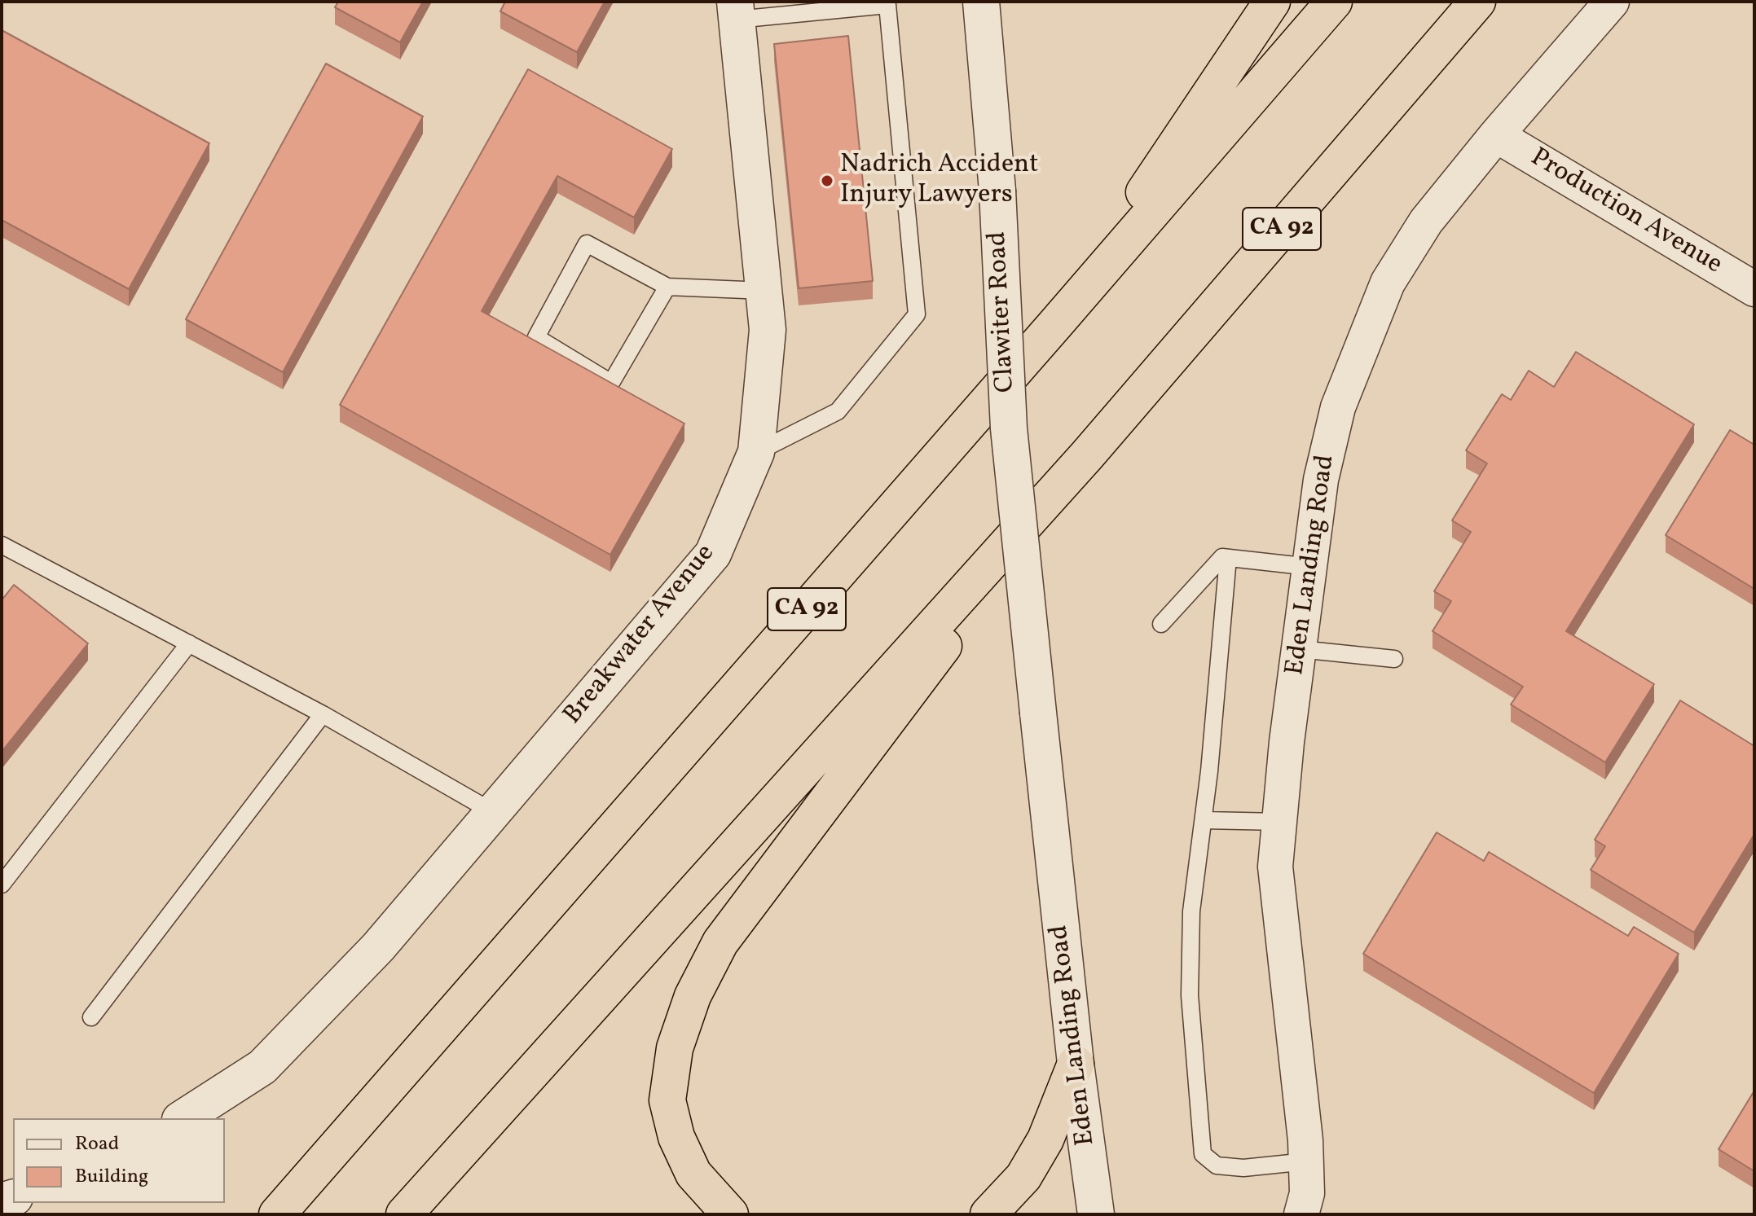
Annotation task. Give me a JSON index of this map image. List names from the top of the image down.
{
  "streets": {
    "highway": ["CA 92"],
    "street": [
      "Production Avenue",
      "Clawiter Road",
      "Eden Landing Road",
      "Breakwater Avenue"
    ]
  },
  "crossings": [
    ["Production Avenue", "Eden Landing Road"],
    ["Clawiter Road", "Eden Landing Road"]
  ],
  "places": ["Nadrich Accident Injury Lawyers"],
  "legend": ["Road", "Building"]
}
